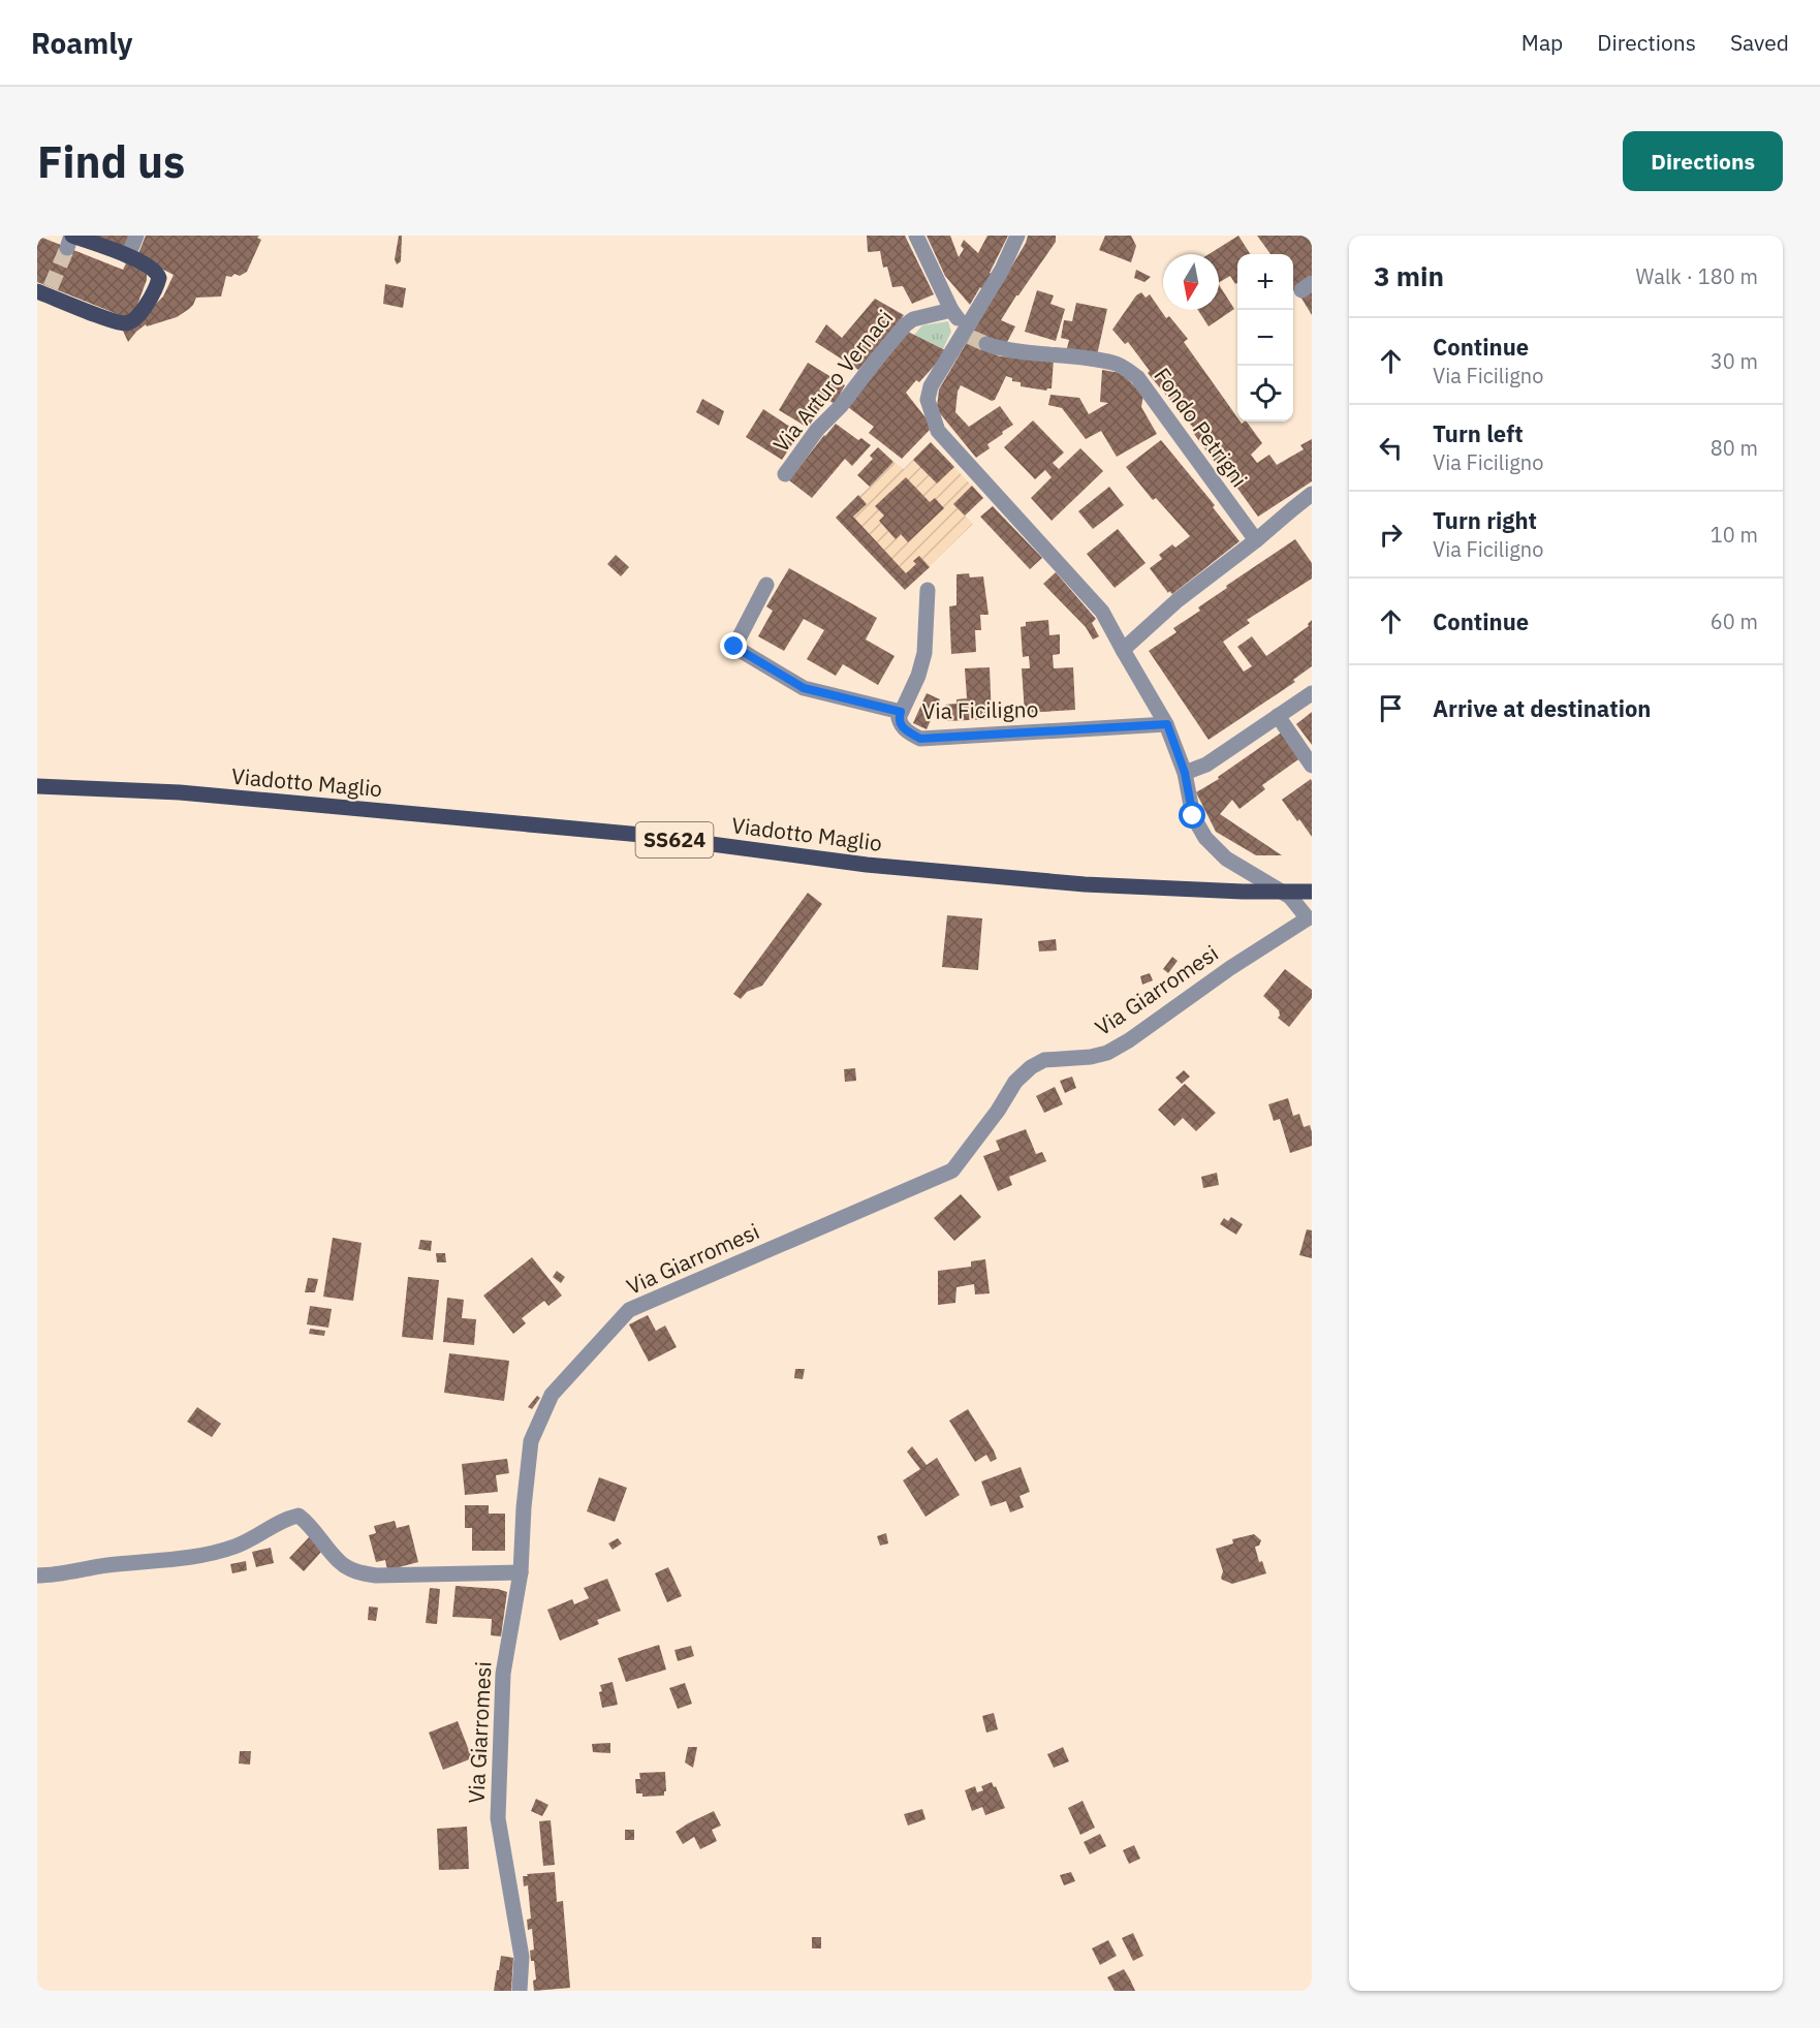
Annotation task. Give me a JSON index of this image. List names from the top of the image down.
{
  "streets": {
    "main road": ["Viadotto Maglio", "SS624"],
    "street": [
      "Via Arturo Vernaci",
      "Fondo Petrigni",
      "Via Ficiligno",
      "Via Giarromesi"
    ]
  },
  "north": "bottom",
  "page": {
    "header": "Roamly",
    "nav": ["Map", "Directions", "Saved"],
    "buttons": "Directions",
    "title": "Find us",
    "heading": ["3 min", "Walk · 180 m"],
    "map_buttons": ["+", "−"],
    "list": [
      ["Continue", "Via Ficiligno", "30 m"],
      ["Turn left", "Via Ficiligno", "80 m"],
      ["Turn right", "Via Ficiligno", "10 m"],
      ["Continue", "60 m"],
      "Arrive at destination"
    ]
  }
}
